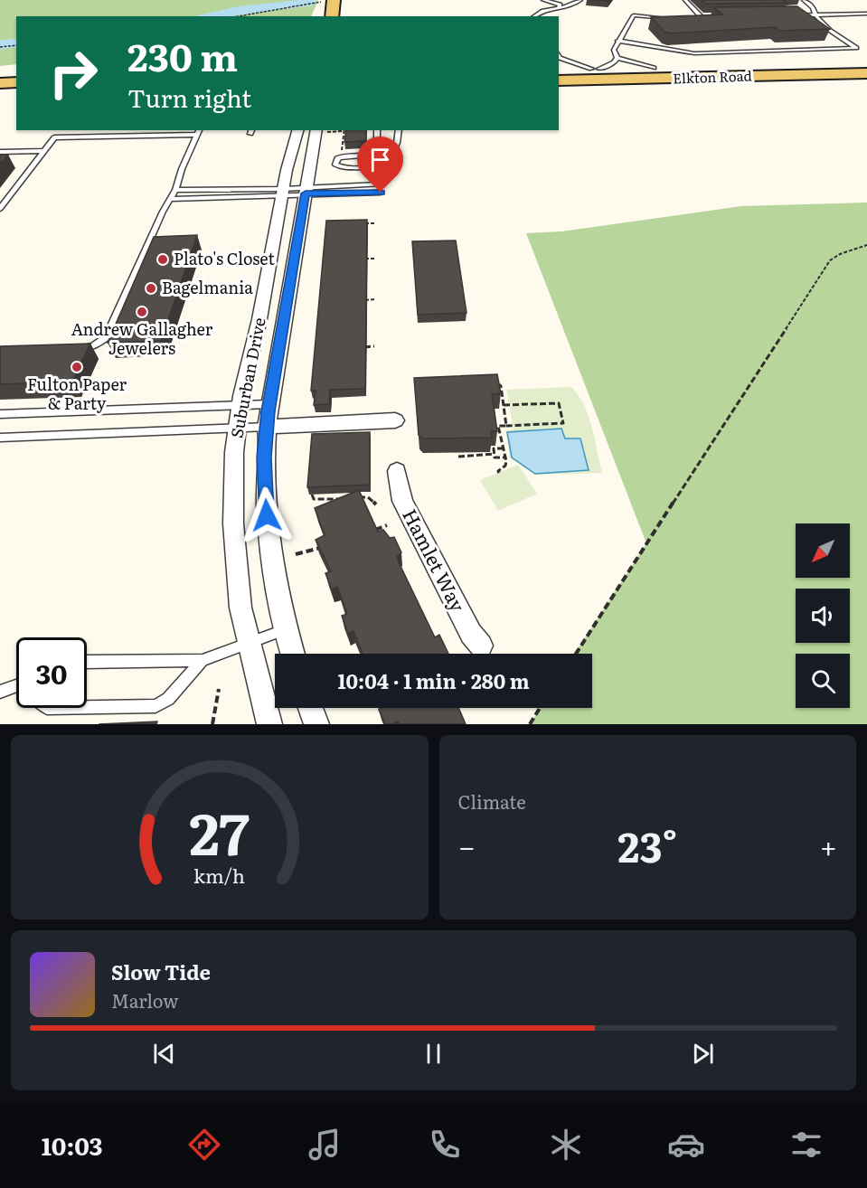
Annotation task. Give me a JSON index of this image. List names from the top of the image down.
{
  "streets": {
    "main road": ["Elkton Road"],
    "street": ["Suburban Drive", "Hamlet Way"]
  },
  "places": [
    "Plato's Closet",
    "Bagelmania",
    "Andrew Gallagher Jewelers",
    "Fulton Paper & Party"
  ],
  "north": "bottom left",
  "page": {
    "turn": ["230 m", "Turn right"],
    "limit": "30",
    "trip": "10:04 · 1 min · 280 m",
    "tile": "Climate",
    "heat": ["−", "23°", "+"],
    "song": ["Slow Tide", "Marlow"],
    "tabs": "10:03",
    "gauge": ["27", "km/h"]
  }
}
